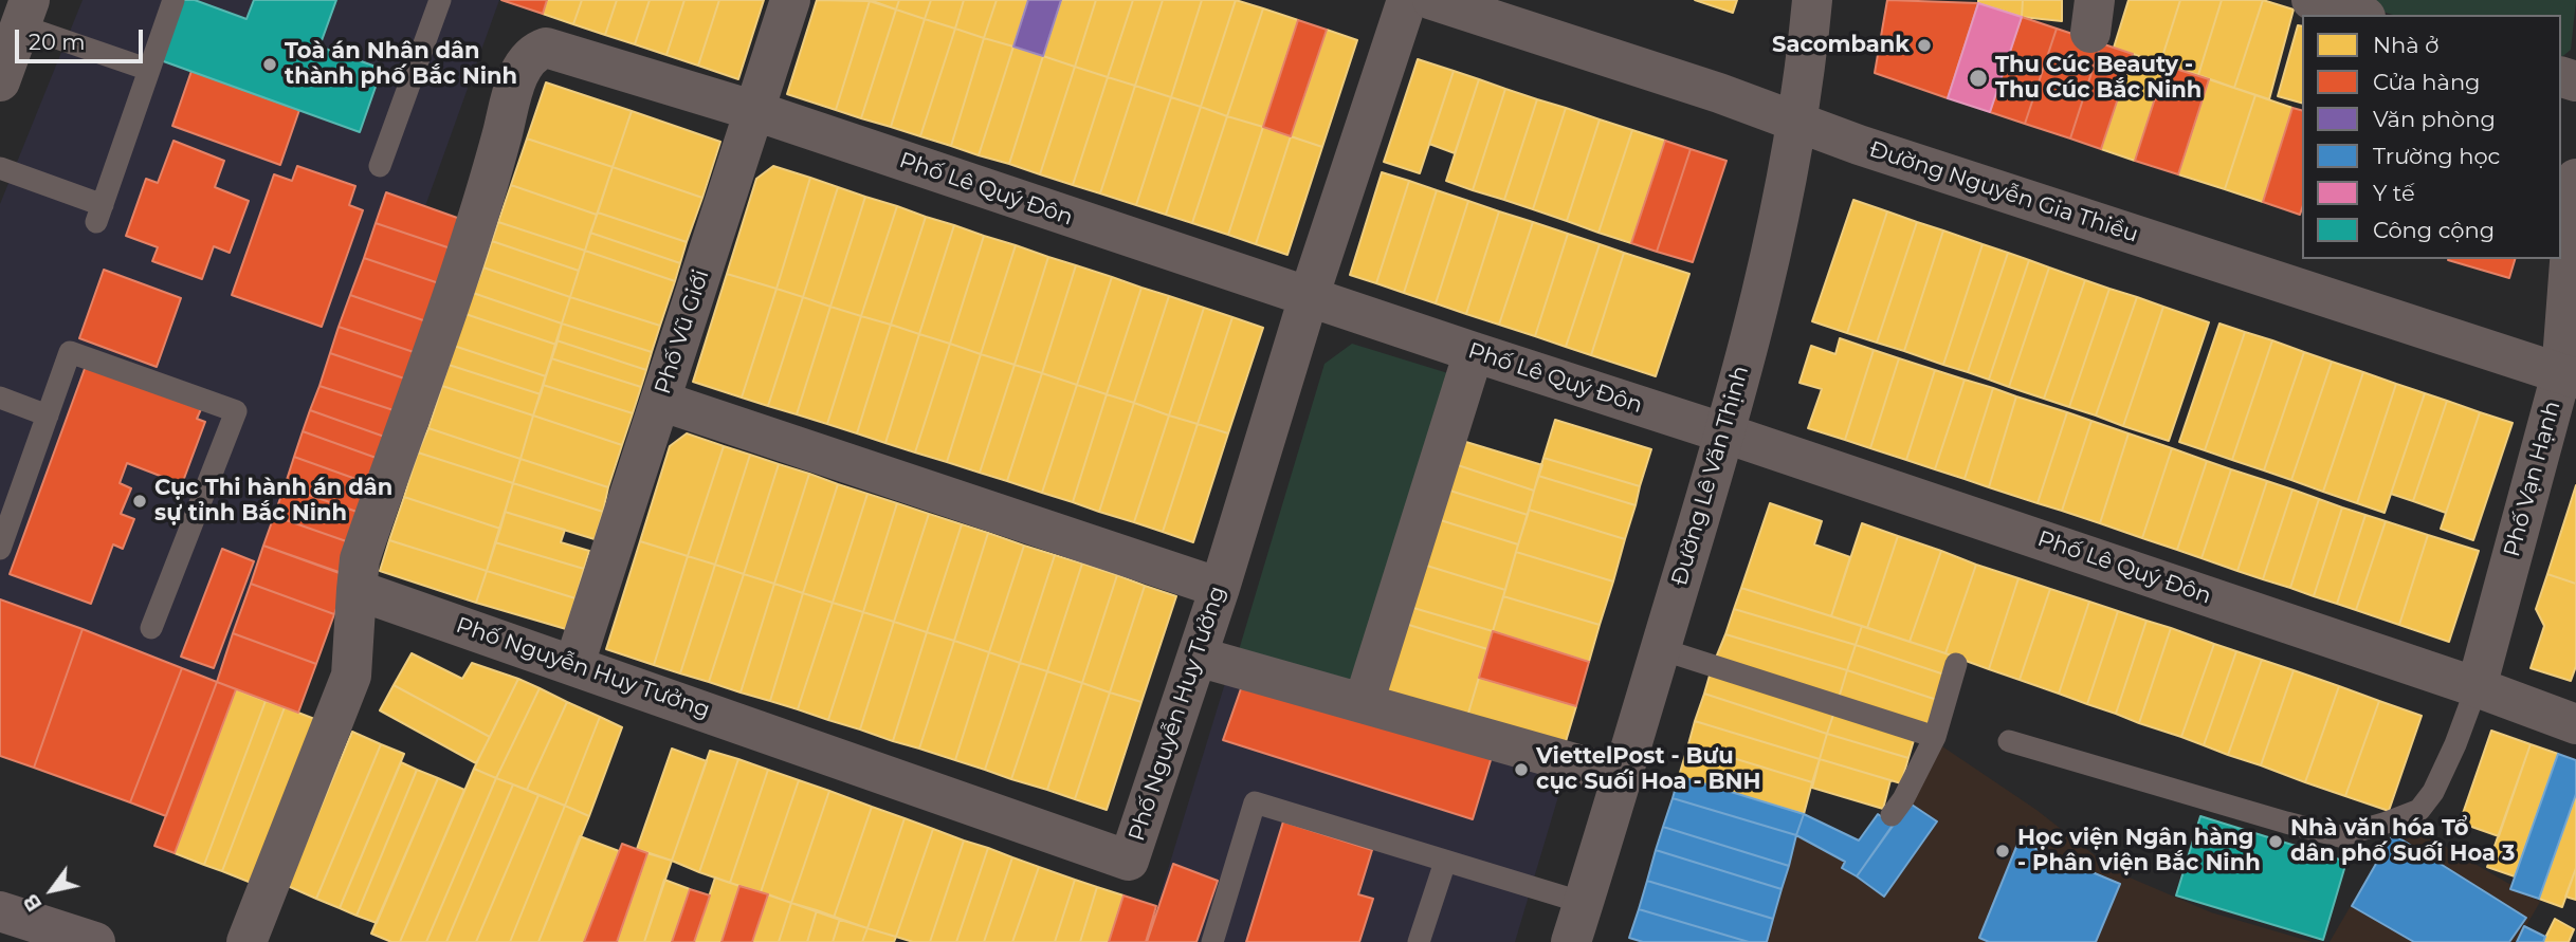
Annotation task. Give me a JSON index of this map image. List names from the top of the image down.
{
  "streets": {
    "street": [
      "Phố Lê Quý Đôn",
      "Đường Nguyễn Gia Thiều",
      "Phố Vũ Giới",
      "Đường Lê Văn Thịnh",
      "Phố Vạn Hạnh",
      "Phố Nguyễn Huy Tưởng"
    ]
  },
  "crossings": [
    ["Phố Lê Quý Đôn", "Phố Vũ Giới"],
    ["Phố Lê Quý Đôn", "Đường Lê Văn Thịnh"],
    ["Phố Lê Quý Đôn", "Phố Vạn Hạnh"],
    ["Phố Lê Quý Đôn", "Phố Nguyễn Huy Tưởng"],
    ["Đường Nguyễn Gia Thiều", "Đường Lê Văn Thịnh"],
    ["Đường Nguyễn Gia Thiều", "Phố Vạn Hạnh"],
    ["Phố Vũ Giới", "Phố Nguyễn Huy Tưởng"]
  ],
  "places": [
    "Sacombank",
    "Toà án Nhân dân thành phố Bắc Ninh",
    "Thu Cúc Beauty - Thu Cúc Bắc Ninh",
    "Cục Thi hành án dân sự tỉnh Bắc Ninh",
    "ViettelPost - Bưu cục Suối Hoa - BNH",
    "Nhà văn hóa Tổ dân phố Suối Hoa 3",
    "Học viện Ngân hàng - Phân viện Bắc Ninh"
  ],
  "legend": [
    "Nhà ở",
    "Cửa hàng",
    "Văn phòng",
    "Trường học",
    "Y tế",
    "Công cộng"
  ],
  "scale_bar": "20 m",
  "north": "bottom left"
}
